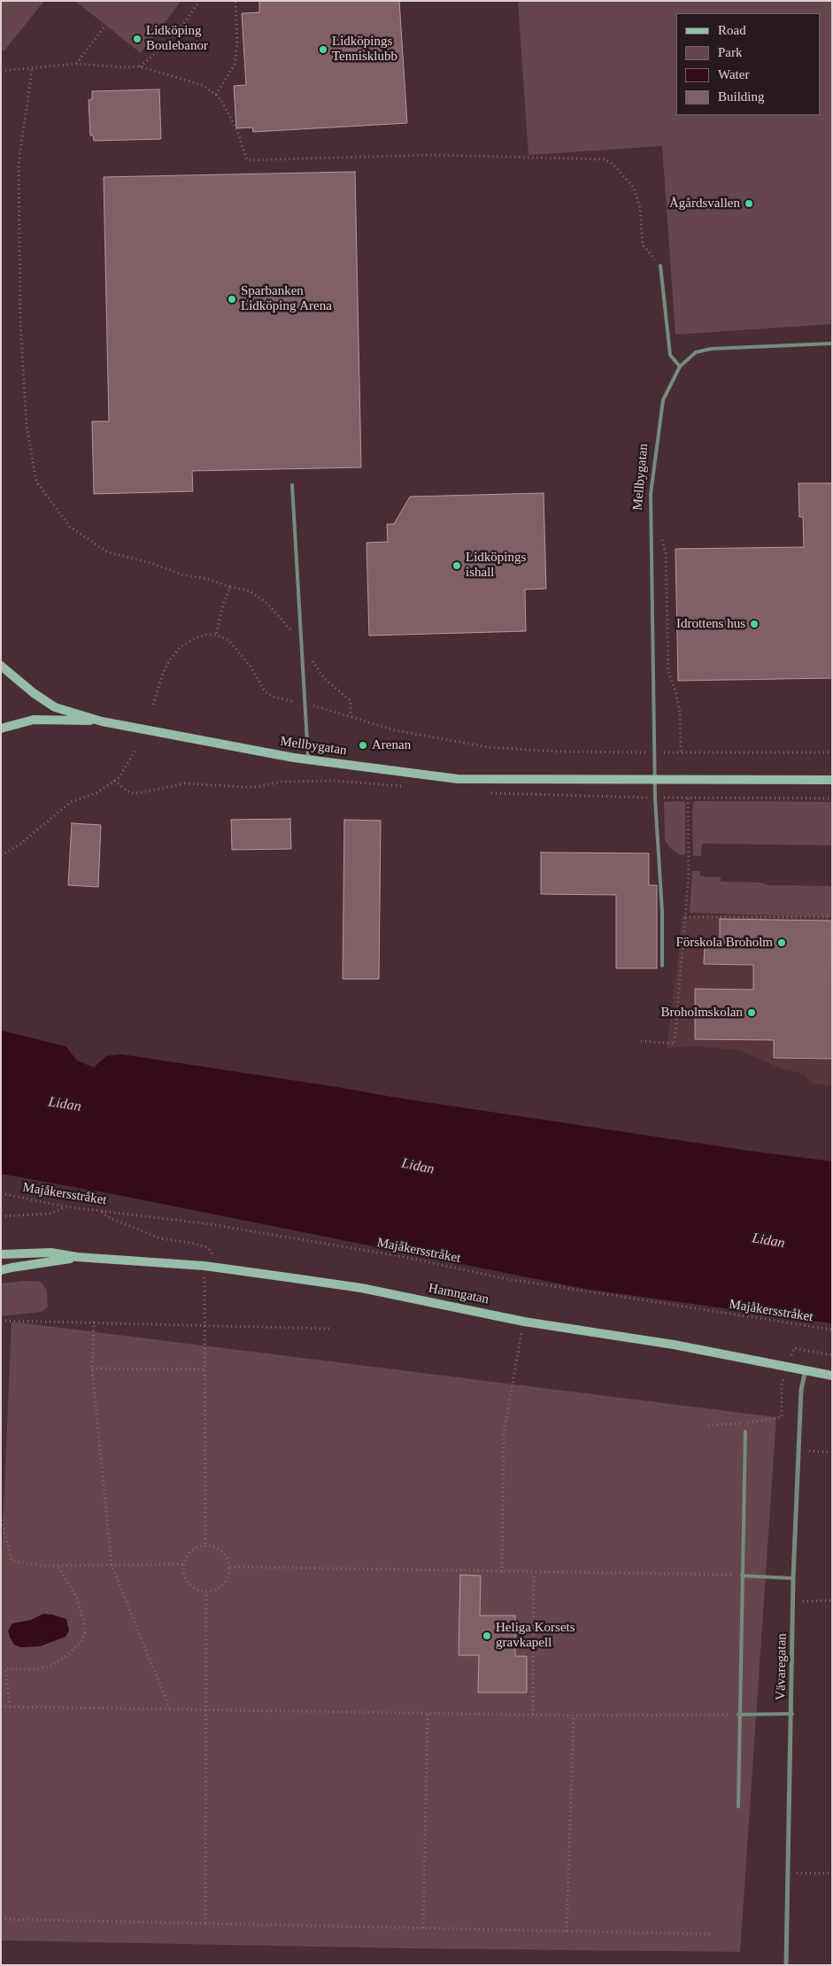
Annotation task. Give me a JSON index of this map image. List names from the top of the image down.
{
  "streets": {
    "main road": ["Mellbygatan", "Hamngatan"],
    "street": ["Vävaregatan"],
    "path": ["Majåkersstråket"]
  },
  "crossings": [
    ["Hamngatan", "Vävaregatan"]
  ],
  "water": ["Lidan"],
  "places": [
    "Lidköping Boulebanor",
    "Lidköpings Tennisklubb",
    "Ågårdsvallen",
    "Sparbanken Lidköping Arena",
    "Lidköpings ishall",
    "Idrottens hus",
    "Arenan",
    "Förskola Broholm",
    "Broholmskolan",
    "Heliga Korsets gravkapell"
  ],
  "legend": [
    "Road",
    "Park",
    "Water",
    "Building"
  ]
}
